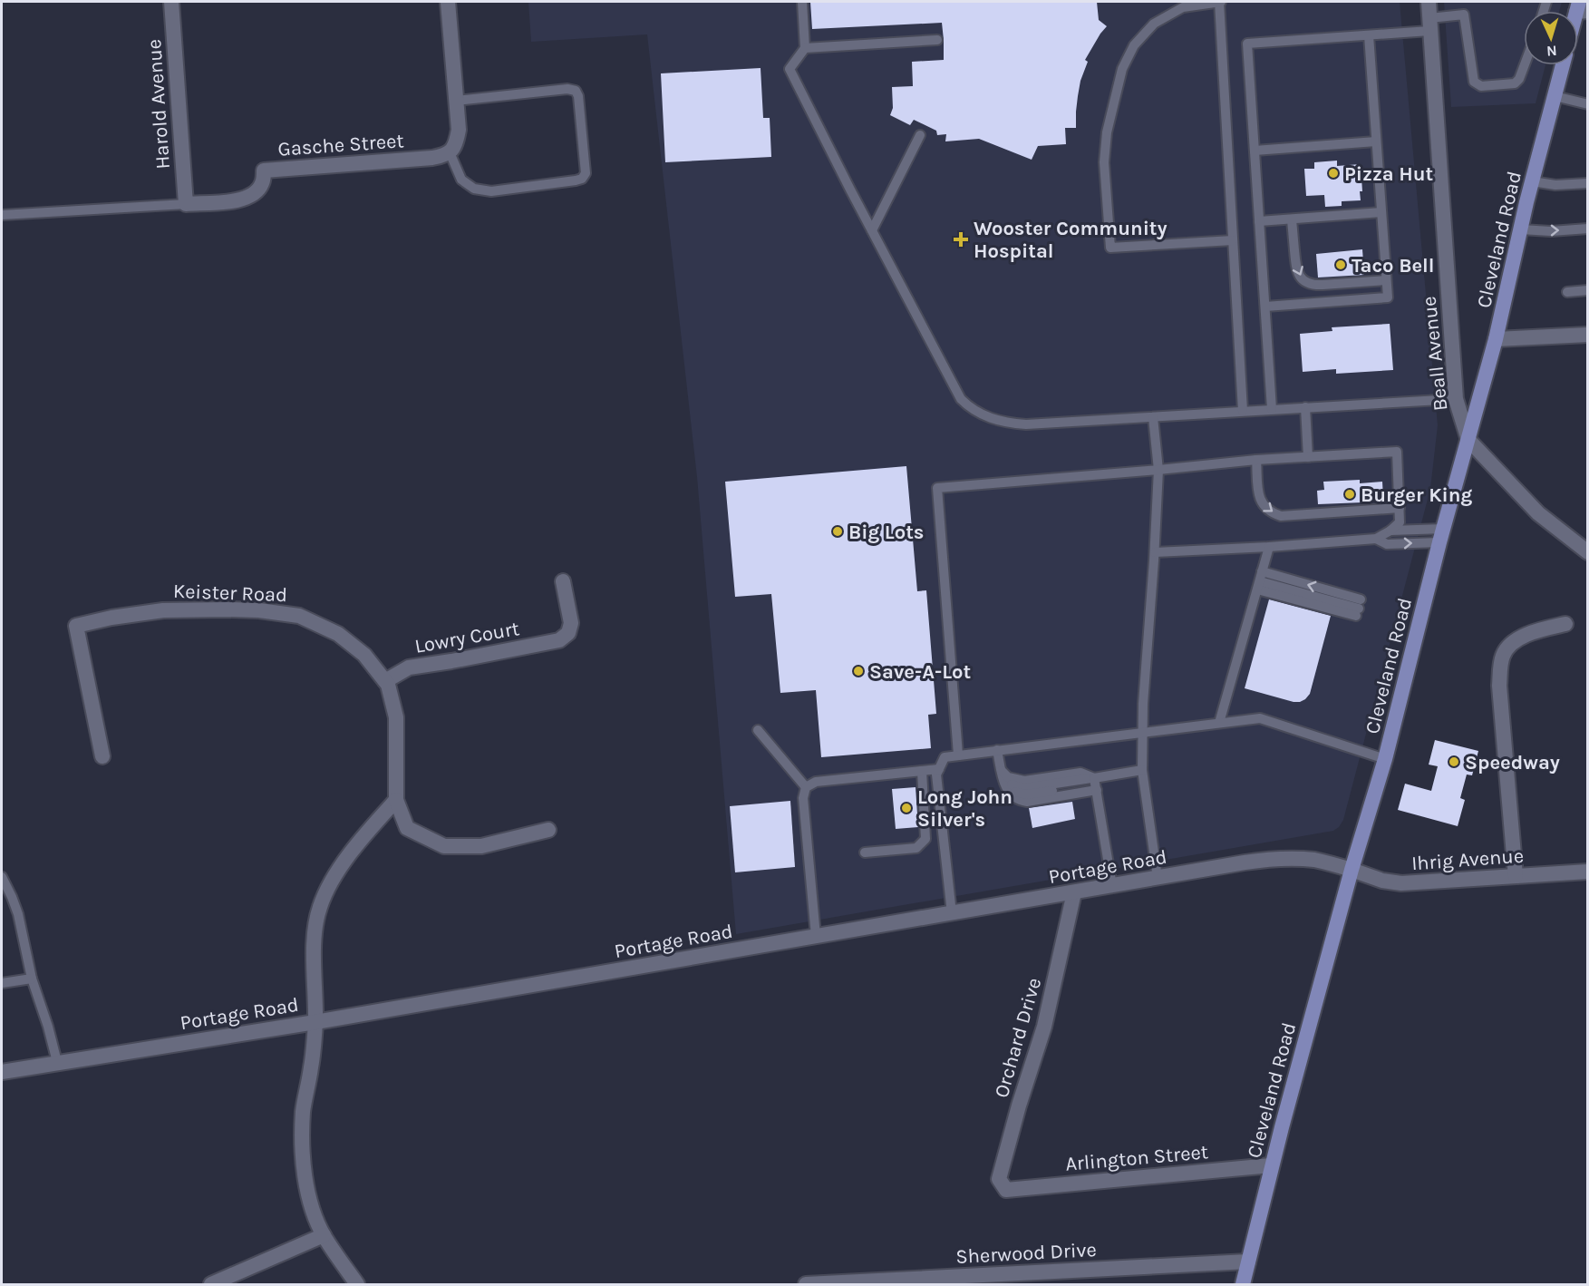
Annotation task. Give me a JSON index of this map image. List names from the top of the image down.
{
  "streets": {
    "main road": ["Cleveland Road"],
    "street": [
      "Harold Avenue",
      "Gasche Street",
      "Beall Avenue",
      "Keister Road",
      "Lowry Court",
      "Ihrig Avenue",
      "Portage Road",
      "Orchard Drive",
      "Arlington Street",
      "Sherwood Drive"
    ]
  },
  "crossings": [
    ["Harold Avenue", "Gasche Street"],
    ["Cleveland Road", "Beall Avenue"],
    ["Cleveland Road", "Ihrig Avenue"],
    ["Cleveland Road", "Portage Road"],
    ["Cleveland Road", "Arlington Street"],
    ["Cleveland Road", "Sherwood Drive"],
    ["Keister Road", "Lowry Court"],
    ["Ihrig Avenue", "Portage Road"],
    ["Portage Road", "Orchard Drive"],
    ["Orchard Drive", "Arlington Street"]
  ],
  "places": {
    "other": [
      "Pizza Hut",
      "Taco Bell",
      "Burger King",
      "Big Lots",
      "Save-A-Lot",
      "Speedway",
      "Long John Silver's"
    ],
    "health": ["Wooster Community Hospital"]
  },
  "north": "bottom"
}
